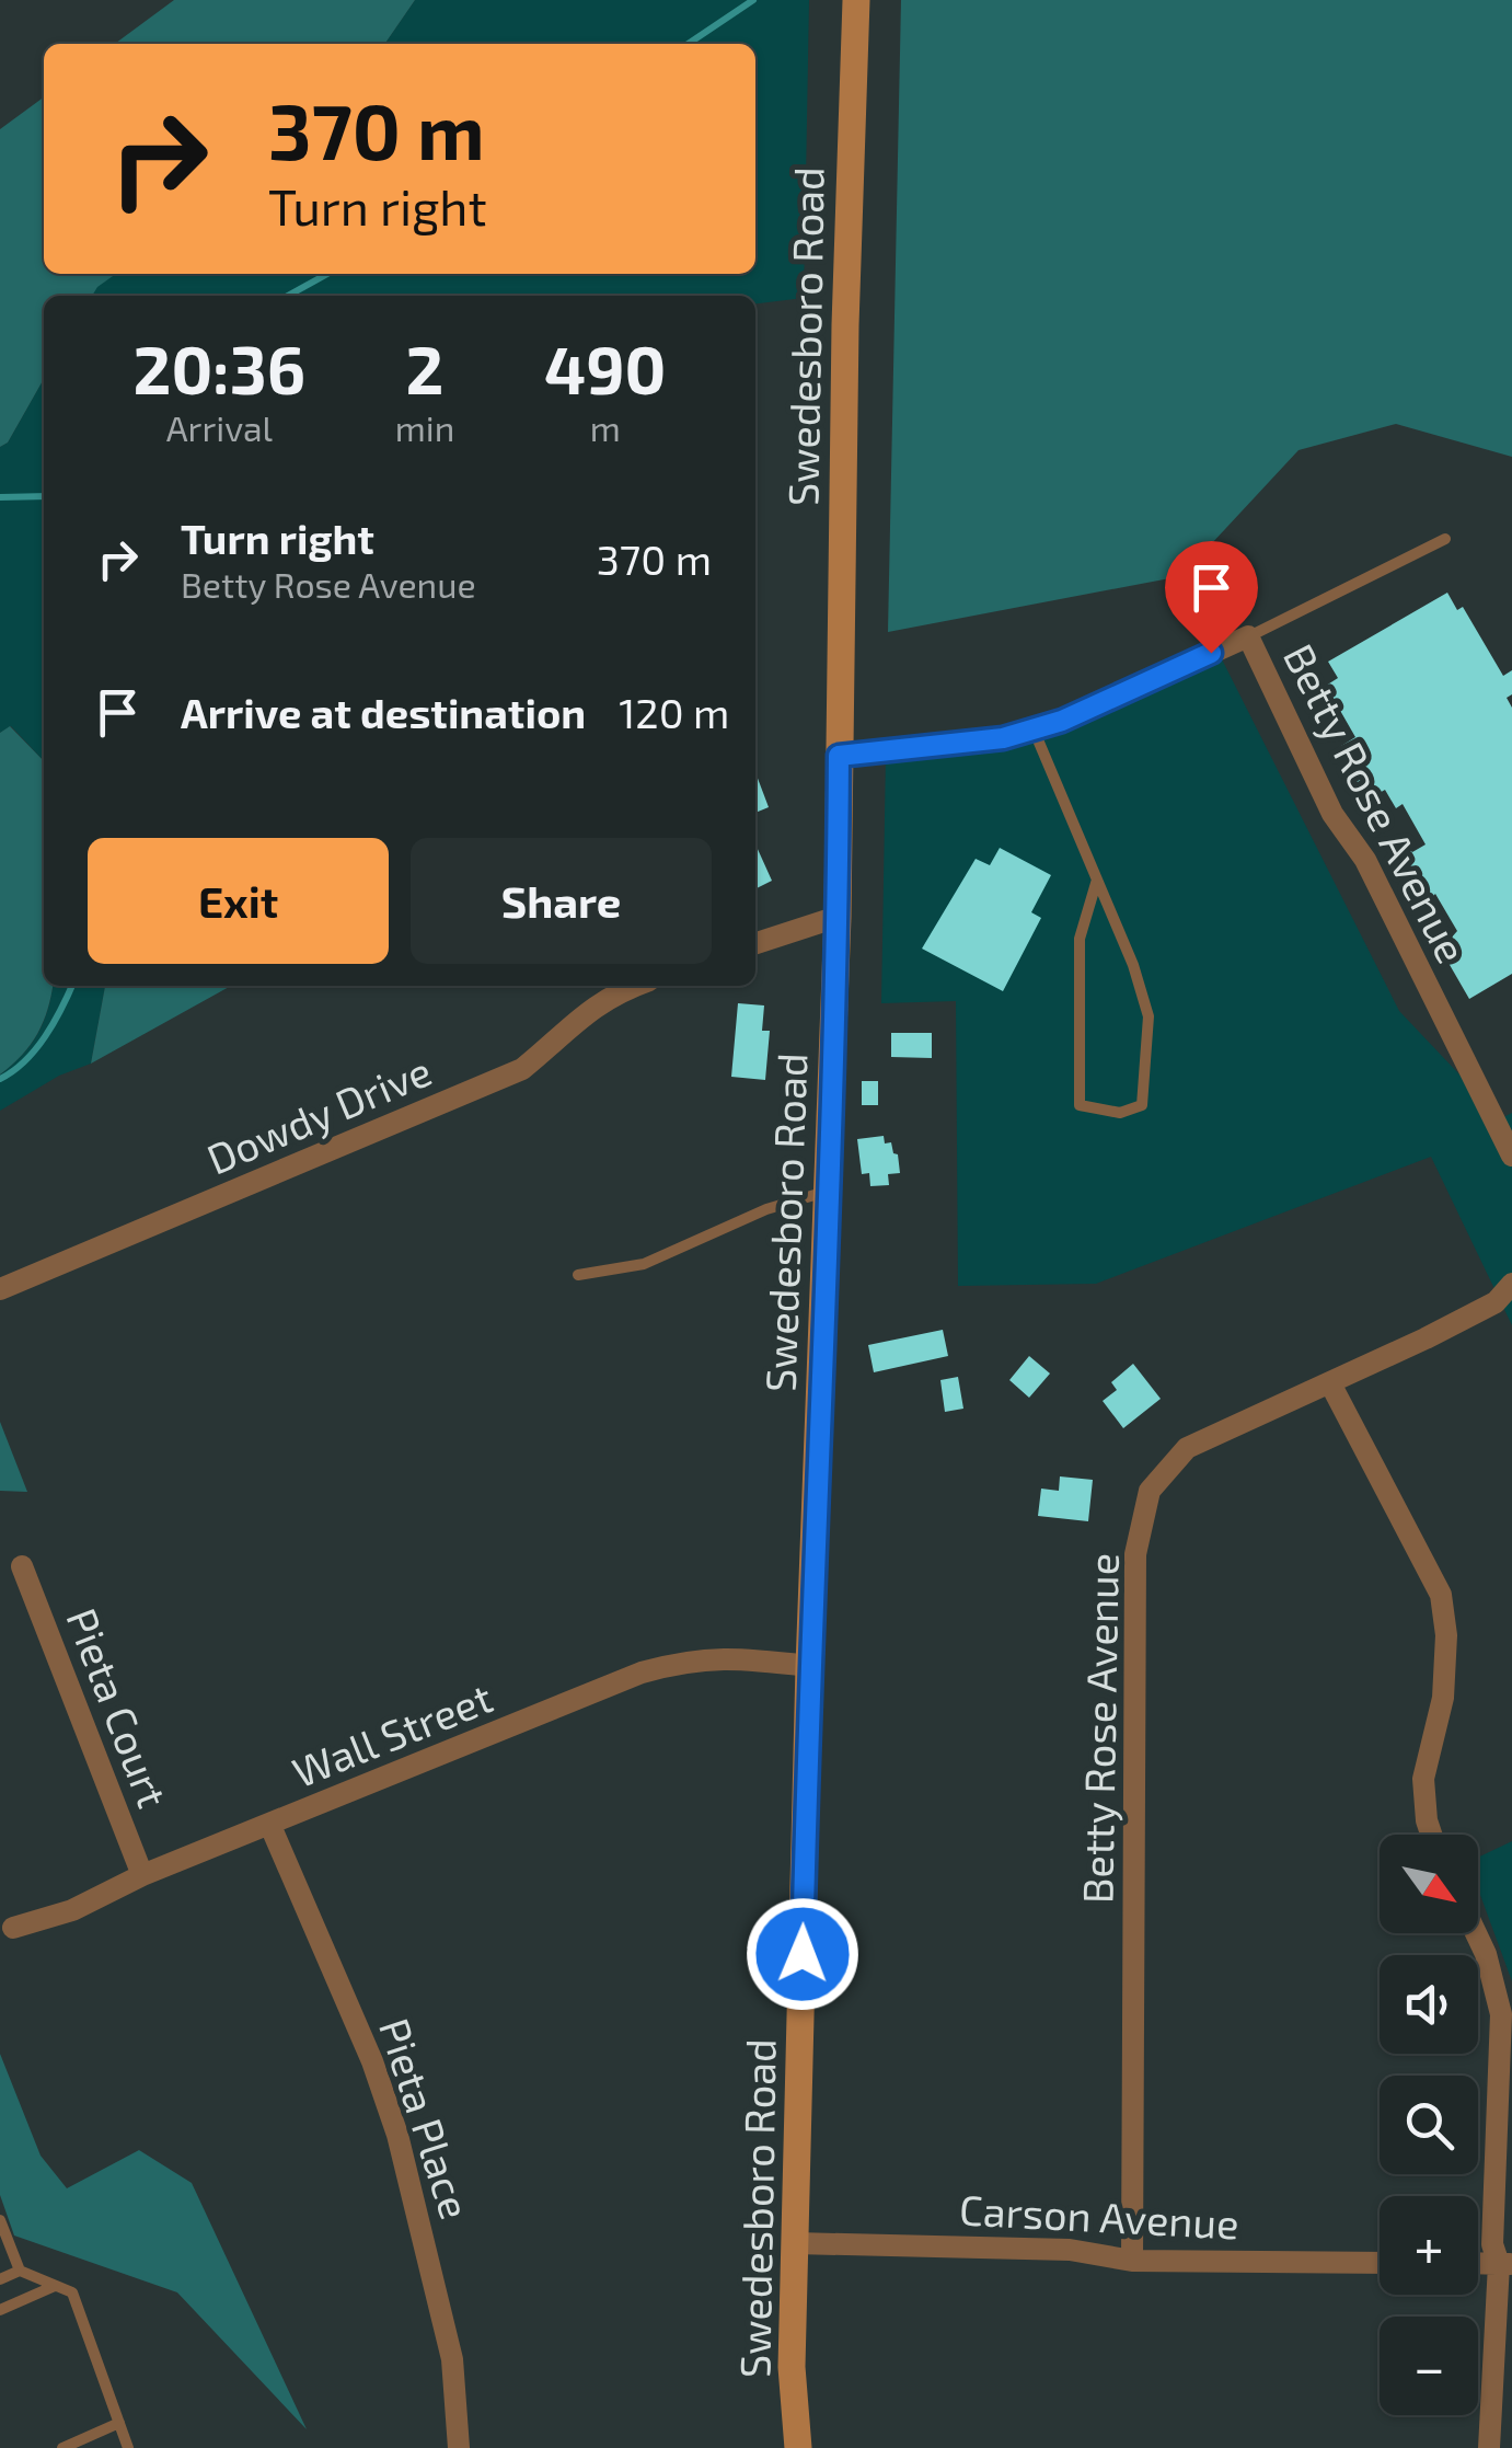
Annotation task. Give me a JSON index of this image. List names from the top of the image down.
{
  "streets": {
    "main road": ["Swedesboro Road"],
    "street": [
      "Betty Rose Avenue",
      "Dowdy Drive",
      "Pieta Court",
      "Wall Street",
      "Pieta Place",
      "Carson Avenue"
    ]
  },
  "crossings": [
    ["Swedesboro Road", "Betty Rose Avenue"],
    ["Swedesboro Road", "Wall Street"],
    ["Swedesboro Road", "Carson Avenue"],
    ["Betty Rose Avenue", "Carson Avenue"],
    ["Pieta Court", "Wall Street"],
    ["Wall Street", "Pieta Place"]
  ],
  "north": "bottom right",
  "page": {
    "turn": ["370 m", "Turn right"],
    "eta": [
      "20:36",
      "Arrival",
      "2",
      "min",
      "490",
      "m"
    ],
    "list": [
      {
        "name": "Turn right",
        "note": "Betty Rose Avenue",
        "value": "370 m"
      },
      {
        "name": "Arrive at destination",
        "value": "120 m"
      }
    ],
    "buttons": ["Exit", "Share"],
    "map_buttons": ["+", "−"]
  }
}
